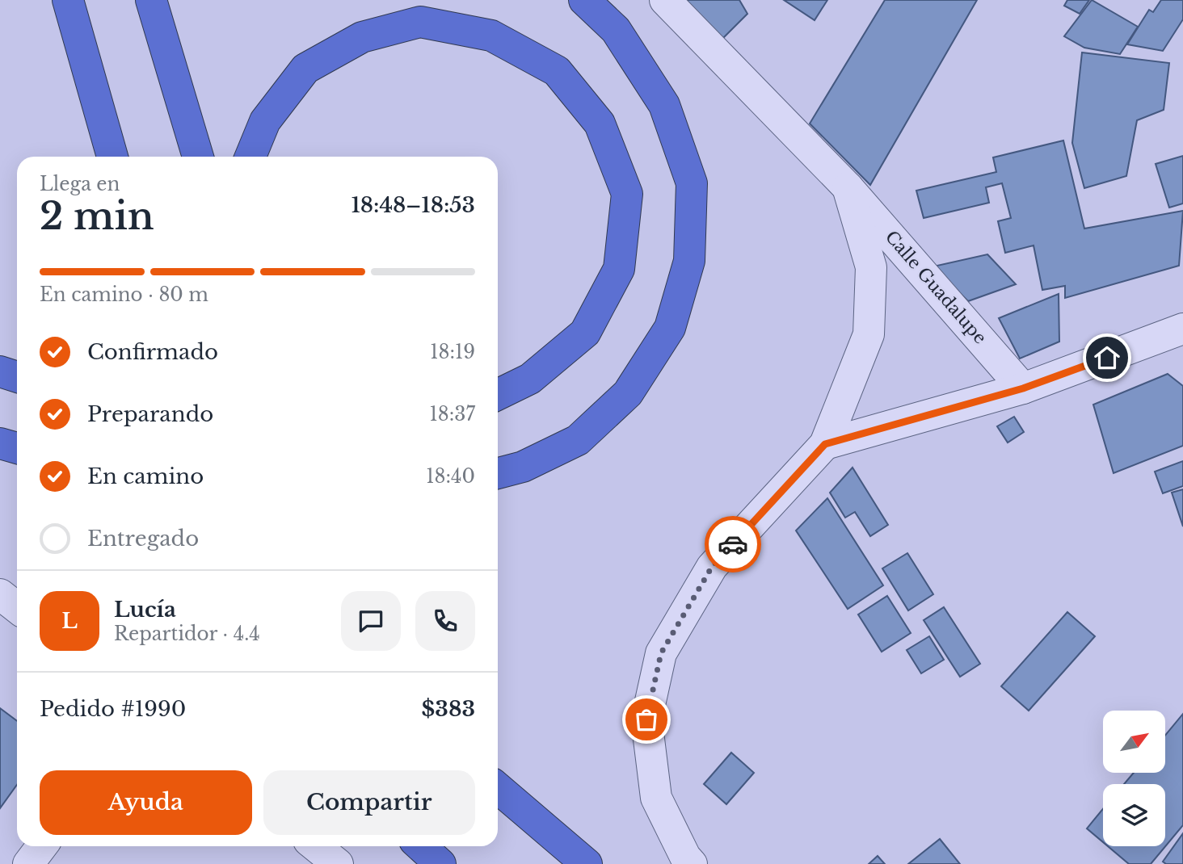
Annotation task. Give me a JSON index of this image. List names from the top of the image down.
{
  "streets": {
    "street": ["Calle Guadalupe"]
  },
  "north": "top right",
  "page": {
    "heading": ["2 min", "Llega en", "18:48–18:53"],
    "panel": [
      "Lucía",
      "Repartidor · 4.4",
      "Pedido #1990",
      "$383"
    ],
    "bar": "En camino · 80 m",
    "list": [
      ["Confirmado", "18:19"],
      ["Preparando", "18:37"],
      ["En camino", "18:40"],
      "Entregado"
    ],
    "round": "L",
    "buttons": ["Ayuda", "Compartir"]
  }
}
